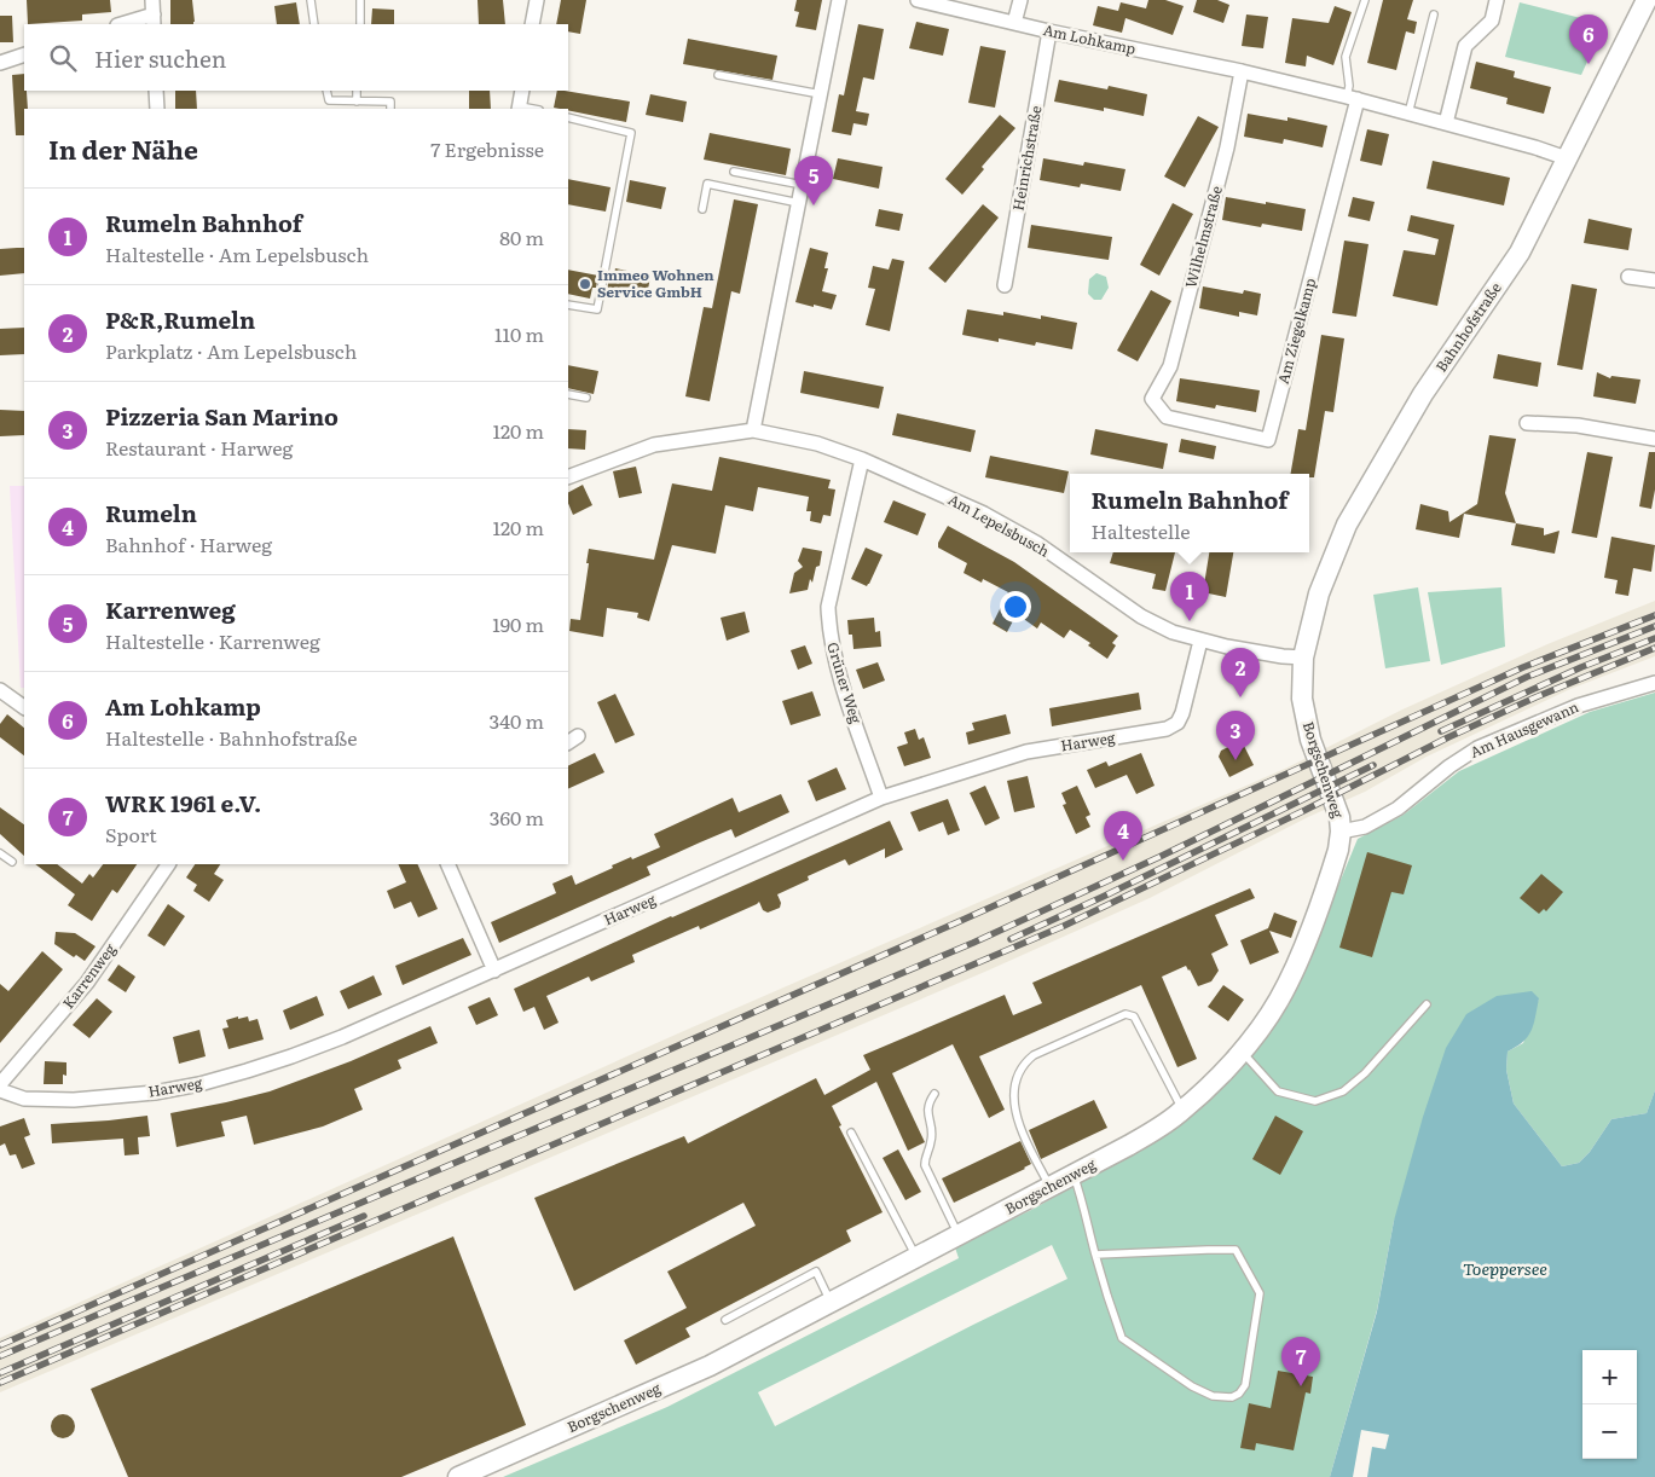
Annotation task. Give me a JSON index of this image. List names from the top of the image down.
{
  "streets": {
    "main road": ["Bahnhofstraße", "Borgschenweg"],
    "street": [
      "Am Lohkamp",
      "Heinrichstraße",
      "Wilhelmstraße",
      "Am Ziegelkamp",
      "Am Lepelsbusch",
      "Grüner Weg",
      "Am Hausgewann",
      "Harweg",
      "Karrenweg"
    ]
  },
  "crossings": [
    ["Am Lohkamp", "Heinrichstraße"],
    ["Am Lohkamp", "Wilhelmstraße"],
    ["Am Lohkamp", "Bahnhofstraße"],
    ["Am Lohkamp", "Am Ziegelkamp"],
    ["Wilhelmstraße", "Am Ziegelkamp"],
    ["Bahnhofstraße", "Am Lepelsbusch"],
    ["Bahnhofstraße", "Borgschenweg"],
    ["Am Lepelsbusch", "Grüner Weg"],
    ["Am Lepelsbusch", "Harweg"],
    ["Am Lepelsbusch", "Borgschenweg"],
    ["Grüner Weg", "Harweg"],
    ["Am Hausgewann", "Borgschenweg"]
  ],
  "water": ["Toeppersee"],
  "places": ["Immeo Wohnen Service GmbH"],
  "page": {
    "pins": [
      "6",
      "5",
      "1",
      "2",
      "3",
      "4",
      "7"
    ],
    "search": "Hier suchen",
    "heading": ["In der Nähe", "7 Ergebnisse"],
    "list": [
      {
        "mark": "1",
        "name": "Rumeln Bahnhof",
        "note": "Haltestelle · Am Lepelsbusch",
        "value": "80 m"
      },
      {
        "mark": "2",
        "name": "P&R,Rumeln",
        "note": "Parkplatz · Am Lepelsbusch",
        "value": "110 m"
      },
      {
        "mark": "3",
        "name": "Pizzeria San Marino",
        "note": "Restaurant · Harweg",
        "value": "120 m"
      },
      {
        "mark": "4",
        "name": "Rumeln",
        "note": "Bahnhof · Harweg",
        "value": "120 m"
      },
      {
        "mark": "5",
        "name": "Karrenweg",
        "note": "Haltestelle · Karrenweg",
        "value": "190 m"
      },
      {
        "mark": "6",
        "name": "Am Lohkamp",
        "note": "Haltestelle · Bahnhofstraße",
        "value": "340 m"
      },
      {
        "mark": "7",
        "name": "WRK 1961 e.V.",
        "note": "Sport",
        "value": "360 m"
      }
    ],
    "popup": ["Rumeln Bahnhof", "Haltestelle"],
    "map_buttons": ["+", "−"]
  }
}
